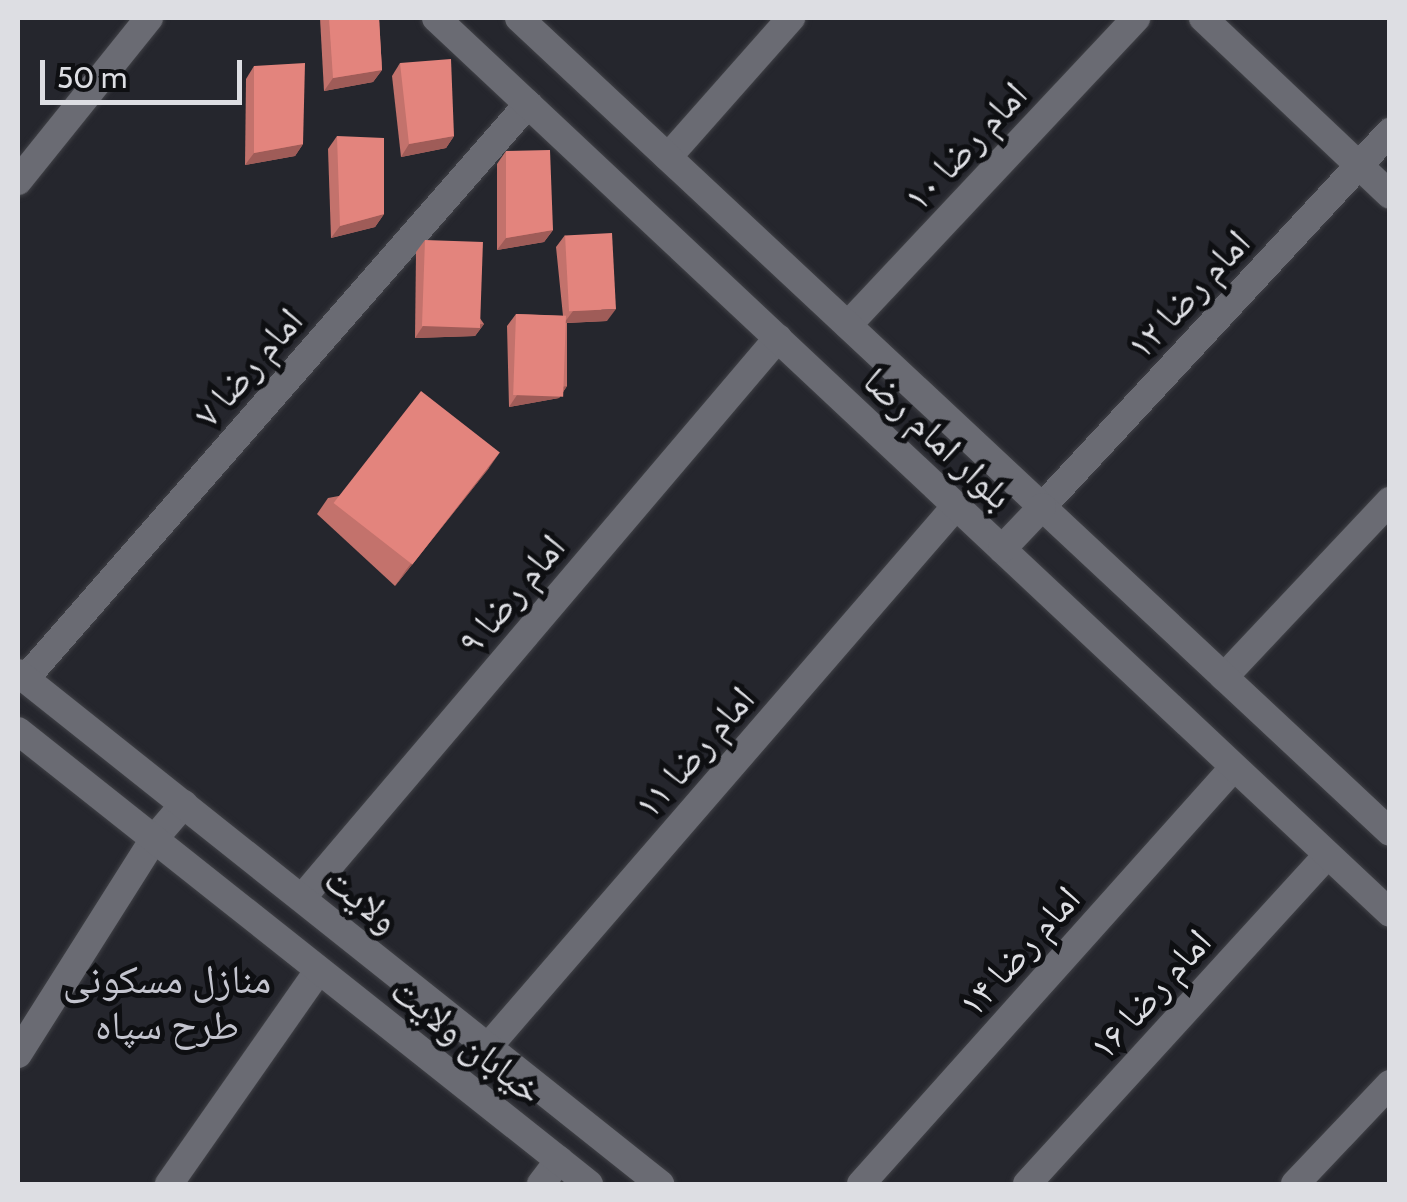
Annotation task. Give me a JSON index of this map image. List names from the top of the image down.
{
  "streets": {
    "street": [
      "امام رضا ۱۰",
      "امام رضا ۱۲",
      "امام رضا ۷",
      "بلوار امام رضا",
      "امام رضا ۹",
      "امام رضا ۱۱",
      "ولایت",
      "امام رضا ۱۴",
      "امام رضا ۱۶",
      "خیابان ولایت"
    ]
  },
  "crossings": [
    ["امام رضا ۱۰", "بلوار امام رضا"],
    ["امام رضا ۱۲", "بلوار امام رضا"],
    ["امام رضا ۷", "بلوار امام رضا"],
    ["امام رضا ۷", "ولایت"],
    ["بلوار امام رضا", "امام رضا ۹"],
    ["بلوار امام رضا", "امام رضا ۱۱"],
    ["بلوار امام رضا", "امام رضا ۱۴"],
    ["بلوار امام رضا", "امام رضا ۱۶"],
    ["امام رضا ۹", "ولایت"],
    ["امام رضا ۱۱", "ولایت"]
  ],
  "districts": ["منازل مسکونی طرح سپاه"],
  "scale_bar": "50 m"
}
